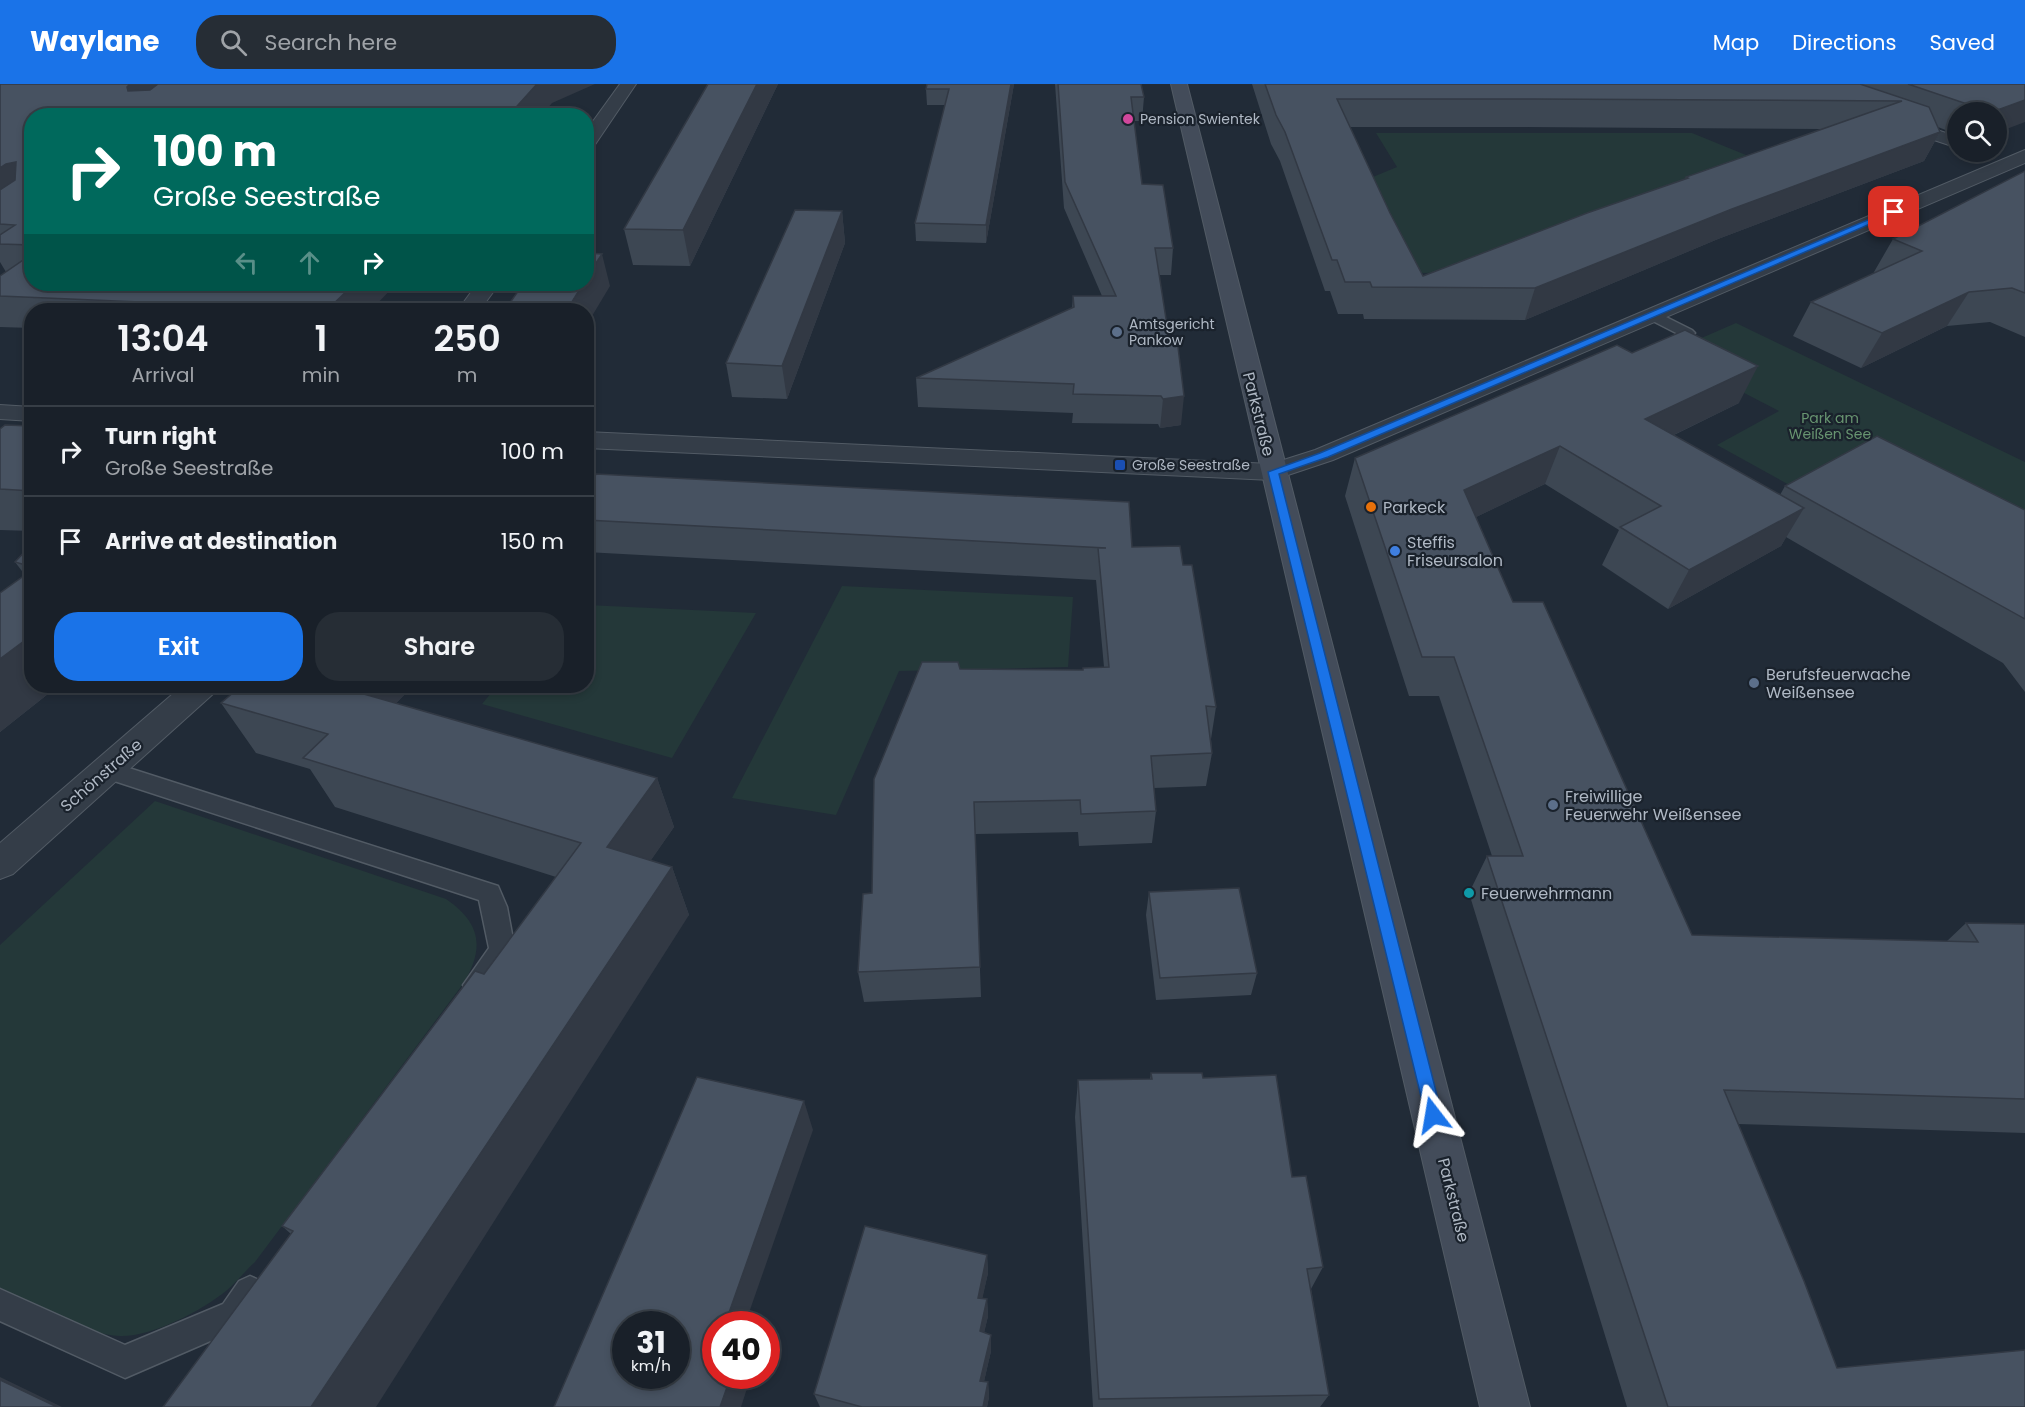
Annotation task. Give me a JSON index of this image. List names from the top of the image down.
{
  "streets": {
    "street": ["Parkstraße", "Schönstraße"]
  },
  "parks": ["Park am Weißen See"],
  "places": {
    "other": [
      "Pension Swientek",
      "Amtsgericht Pankow",
      "Parkeck",
      "Steffis Friseursalon",
      "Berufsfeuerwache Weißensee",
      "Freiwillige Feuerwehr Weißensee",
      "Feuerwehrmann"
    ],
    "transit": ["Große Seestraße"]
  },
  "page": {
    "header": "Waylane",
    "search": "Search here",
    "nav": ["Map", "Directions", "Saved"],
    "turn": ["100 m", "Große Seestraße"],
    "eta": [
      "13:04",
      "Arrival",
      "1",
      "min",
      "250",
      "m"
    ],
    "list": [
      {
        "name": "Turn right",
        "note": "Große Seestraße",
        "value": "100 m"
      },
      {
        "name": "Arrive at destination",
        "value": "150 m"
      }
    ],
    "buttons": ["Exit", "Share"],
    "speed": "31 km/h",
    "limit": "40"
  }
}
